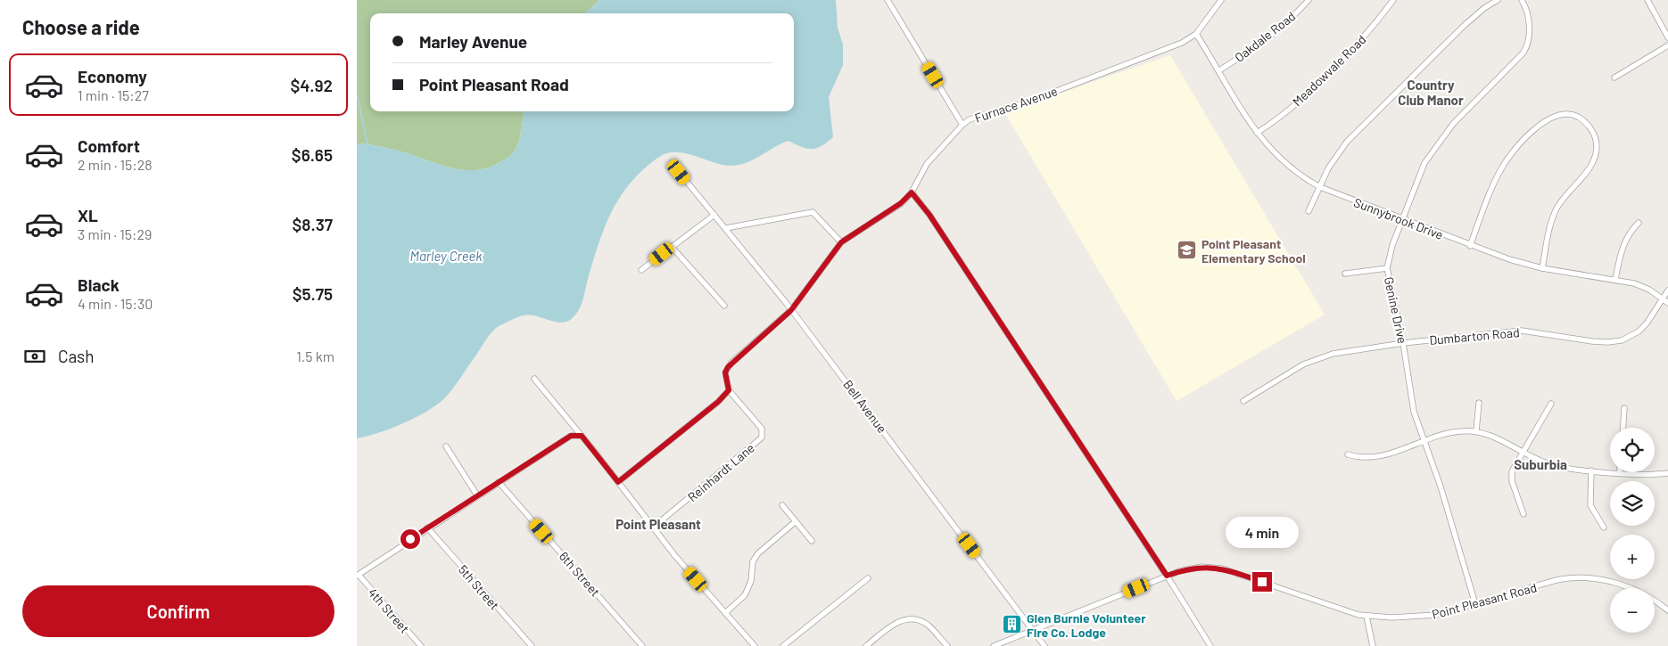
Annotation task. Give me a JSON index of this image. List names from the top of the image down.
{
  "streets": {
    "street": [
      "Oakdale Road",
      "Meadowvale Road",
      "Furnace Avenue",
      "Sunnybrook Drive",
      "Genine Drive",
      "Dumbarton Road",
      "Bell Avenue",
      "Reinhardt Lane",
      "6th Street",
      "5th Street",
      "Point Pleasant Road",
      "4th Street"
    ]
  },
  "crossings": [
    ["Oakdale Road", "Sunnybrook Drive"],
    ["Meadowvale Road", "Sunnybrook Drive"],
    ["Furnace Avenue", "Sunnybrook Drive"],
    ["Furnace Avenue", "Bell Avenue"],
    ["Furnace Avenue", "Reinhardt Lane"],
    ["Sunnybrook Drive", "Genine Drive"],
    ["Sunnybrook Drive", "Dumbarton Road"],
    ["Genine Drive", "Dumbarton Road"],
    ["Genine Drive", "Point Pleasant Road"],
    ["Bell Avenue", "Point Pleasant Road"]
  ],
  "districts": ["Country Club Manor", "Suburbia", "Point Pleasant"],
  "water": ["Marley Creek"],
  "places": {
    "school or university": ["Point Pleasant Elementary School"],
    "building": ["Glen Burnie Volunteer Fire Co. Lodge"]
  },
  "page": {
    "heading": "Choose a ride",
    "banner": ["Marley Avenue", "Point Pleasant Road"],
    "list": [
      {
        "name": "Economy",
        "note": "1 min · 15:27",
        "value": "$4.92"
      },
      {
        "name": "Comfort",
        "note": "2 min · 15:28",
        "value": "$6.65"
      },
      {
        "name": "XL",
        "note": "3 min · 15:29",
        "value": "$8.37"
      },
      {
        "name": "Black",
        "note": "4 min · 15:30",
        "value": "$5.75"
      }
    ],
    "pay": ["Cash", "1.5 km"],
    "map_buttons": ["+", "−"],
    "bubble": "4 min",
    "buttons": "Confirm"
  }
}
